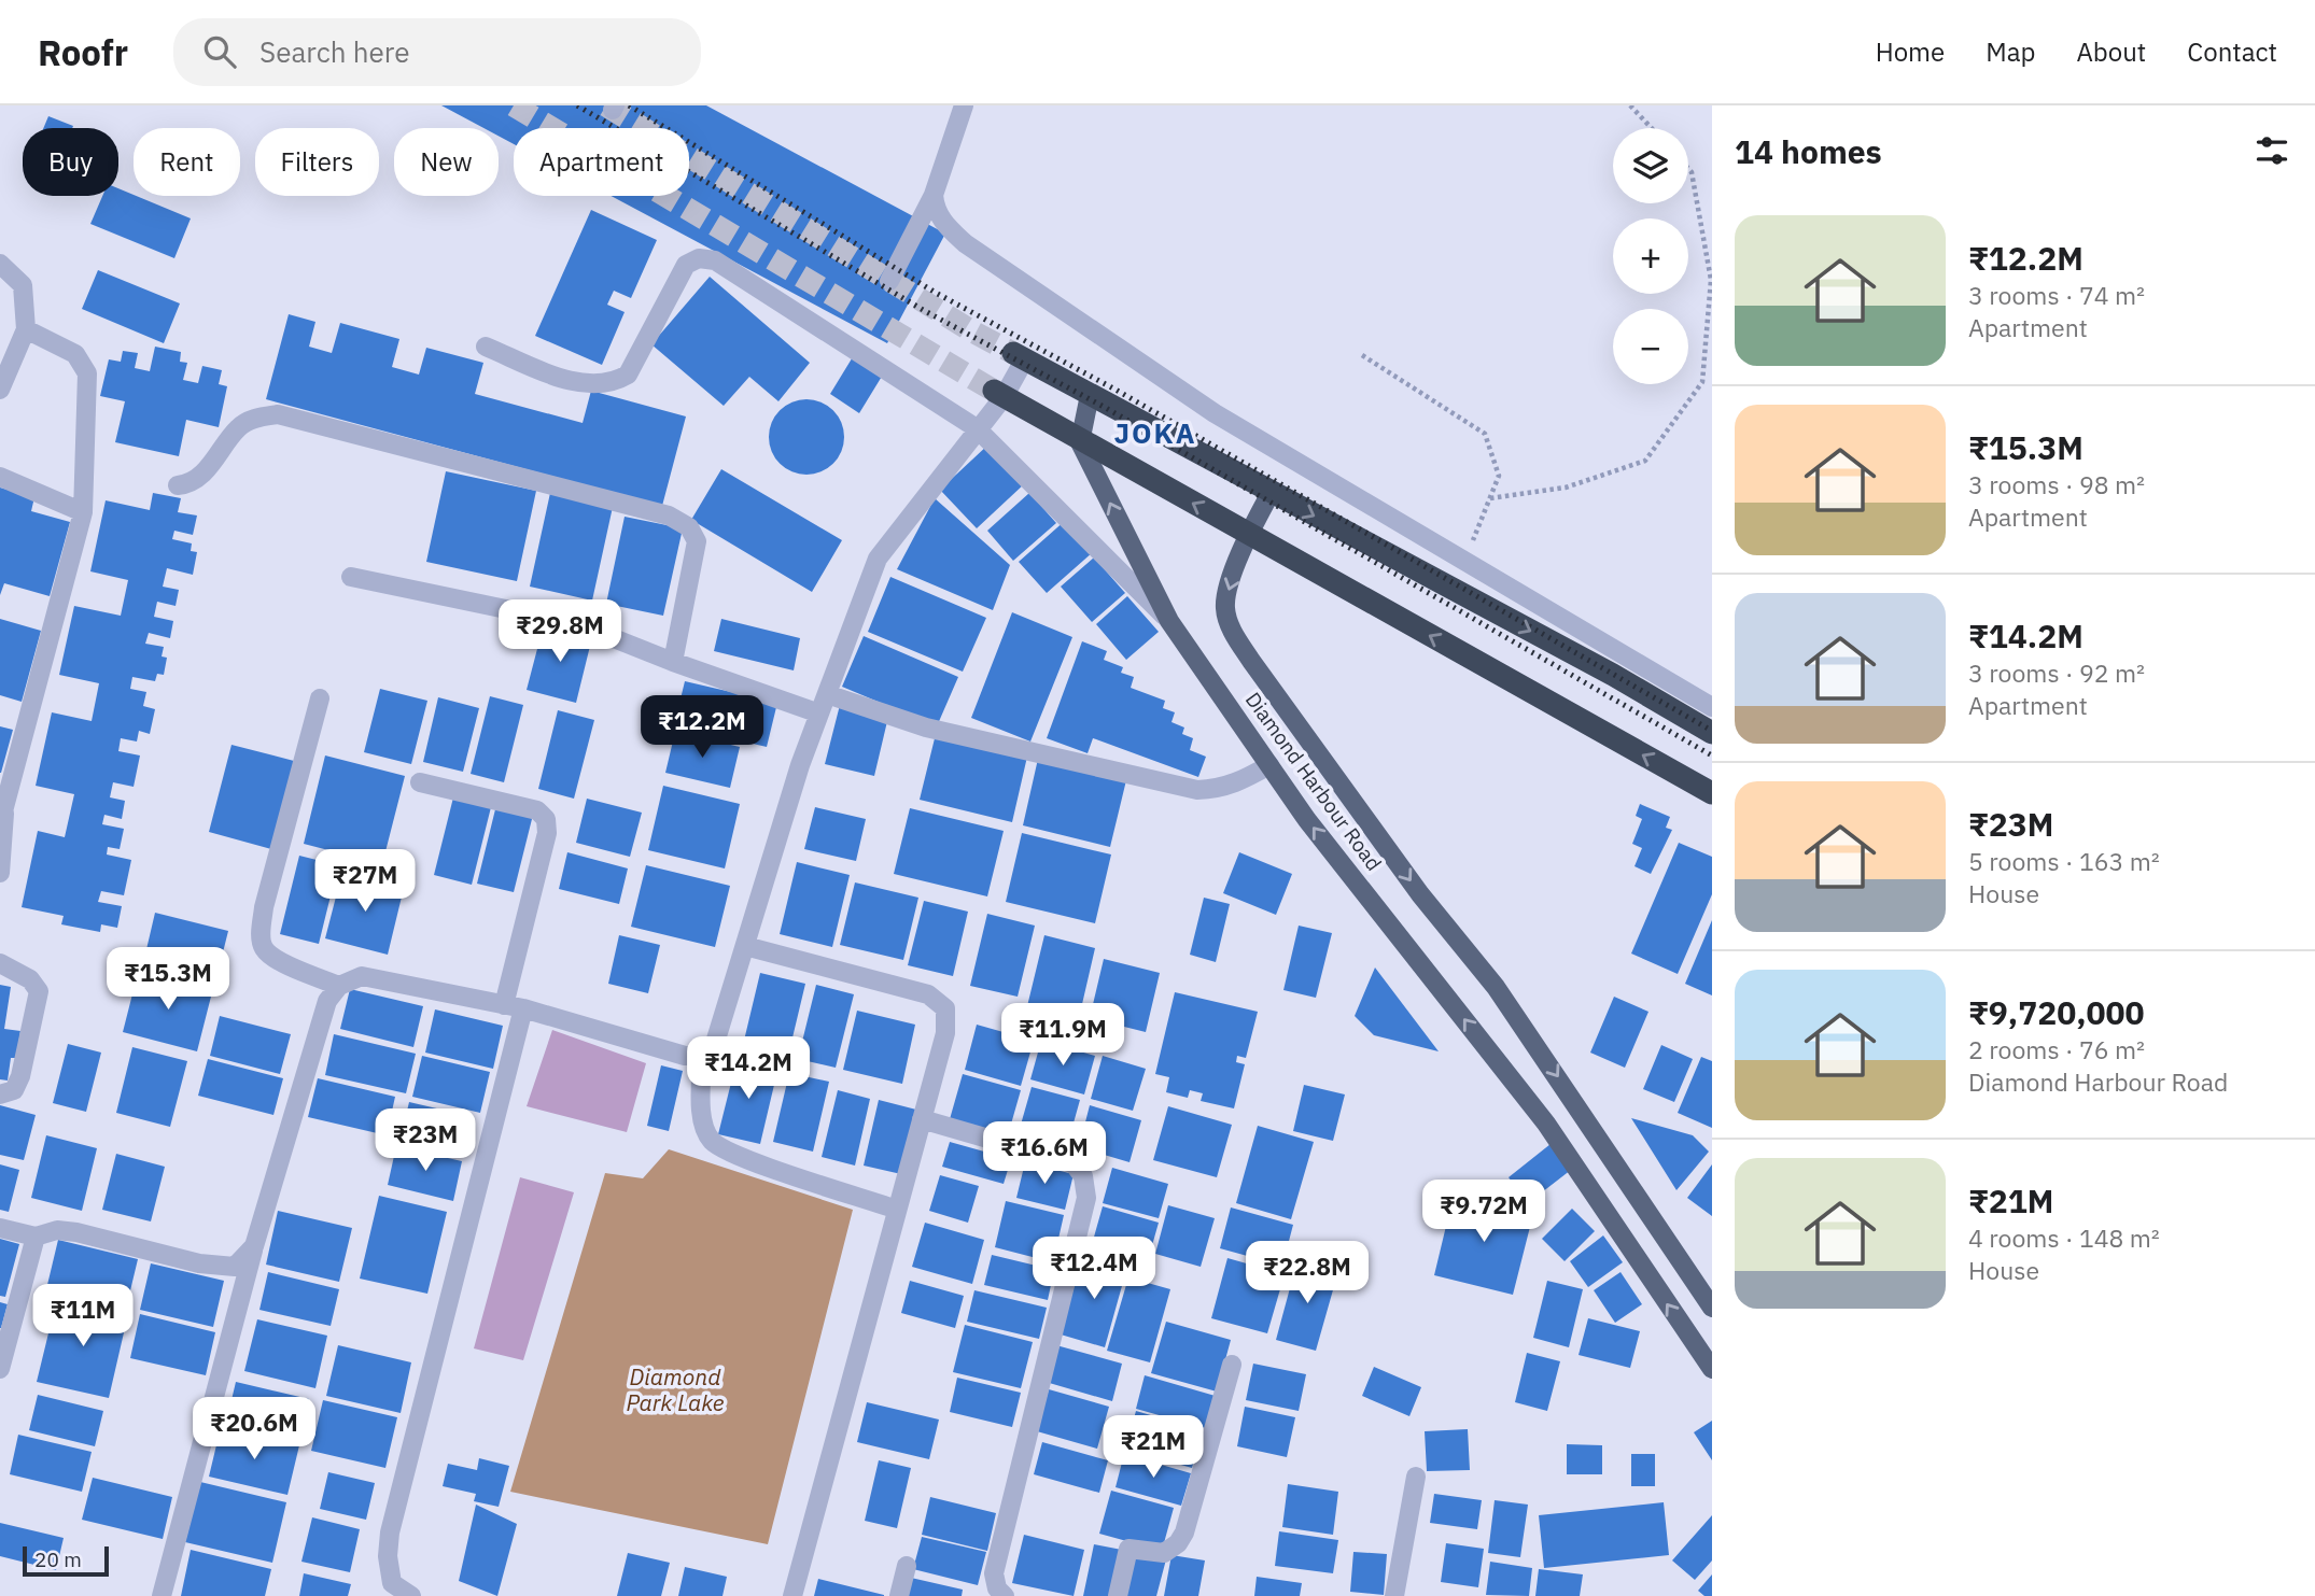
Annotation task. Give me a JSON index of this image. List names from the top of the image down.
{
  "streets": {
    "main road": ["Diamond Harbour Road"]
  },
  "districts": ["JOKA"],
  "water": ["Diamond Park Lake"],
  "scale_bar": "20 m",
  "page": {
    "header": "Roofr",
    "search": "Search here",
    "nav": [
      "Home",
      "Map",
      "About",
      "Contact"
    ],
    "heading": "14 homes",
    "map_buttons": ["+", "−"],
    "chip": [
      "Buy",
      "Rent",
      "Filters",
      "New",
      "Apartment"
    ],
    "list": [
      {
        "name": "₹12.2M",
        "note": "3 rooms · 74 m² · Apartment"
      },
      {
        "name": "₹15.3M",
        "note": "3 rooms · 98 m² · Apartment"
      },
      {
        "name": "₹14.2M",
        "note": "3 rooms · 92 m² · Apartment"
      },
      {
        "name": "₹23M",
        "note": "5 rooms · 163 m² · House"
      },
      {
        "name": "₹9,720,000",
        "note": "2 rooms · 76 m² · Diamond Harbour Road"
      },
      {
        "name": "₹21M",
        "note": "4 rooms · 148 m² · House"
      }
    ],
    "price": [
      "₹29.8M",
      "₹12.2M",
      "₹27M",
      "₹15.3M",
      "₹11.9M",
      "₹14.2M",
      "₹23M",
      "₹16.6M",
      "₹9.72M",
      "₹12.4M",
      "₹22.8M",
      "₹11M",
      "₹20.6M",
      "₹21M"
    ],
    "scale": "20 m"
  }
}
